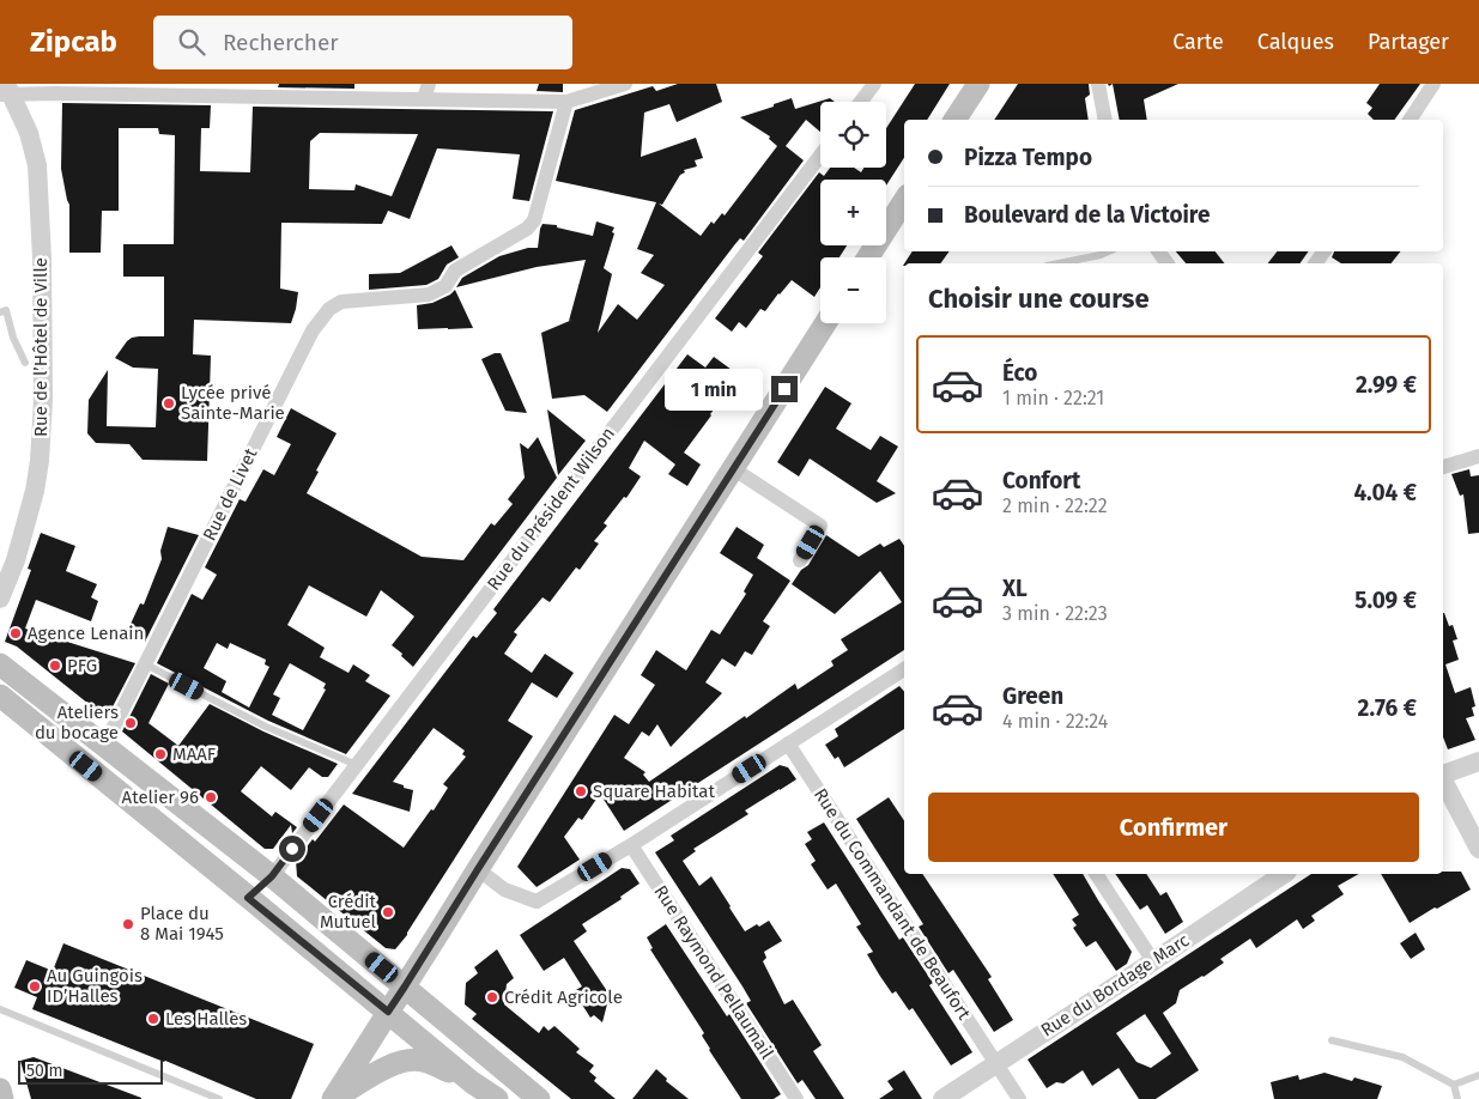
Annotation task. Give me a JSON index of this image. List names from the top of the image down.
{
  "streets": {
    "street": [
      "Rue de l’Hôtel de Ville",
      "Rue de Livet",
      "Rue du Président Wilson",
      "Rue du Commandant de Beaufort",
      "Rue Raymond Pellaumail",
      "Rue du Bordage Marc"
    ]
  },
  "crossings": [
    ["Rue du Commandant de Beaufort", "Rue du Bordage Marc"]
  ],
  "places": [
    "Lycée privé Sainte-Marie",
    "Agence Lenain",
    "PFG",
    "Ateliers du bocage",
    "MAAF",
    "Square Habitat",
    "Atelier 96",
    "Crédit Mutuel",
    "Place du 8 Mai 1945",
    "Au Guingois ID’Halles",
    "Crédit Agricole",
    "Les Halles"
  ],
  "scale_bar": "50 m",
  "page": {
    "header": "Zipcab",
    "search": "Rechercher",
    "nav": ["Carte", "Calques", "Partager"],
    "map_buttons": ["+", "−"],
    "banner": ["Pizza Tempo", "Boulevard de la Victoire"],
    "heading": "Choisir une course",
    "list": [
      {
        "name": "Éco",
        "note": "1 min · 22:21",
        "value": "2.99 €"
      },
      {
        "name": "Confort",
        "note": "2 min · 22:22",
        "value": "4.04 €"
      },
      {
        "name": "XL",
        "note": "3 min · 22:23",
        "value": "5.09 €"
      },
      {
        "name": "Green",
        "note": "4 min · 22:24",
        "value": "2.76 €"
      }
    ],
    "bubble": "1 min",
    "buttons": "Confirmer",
    "scale": "50 m"
  }
}
